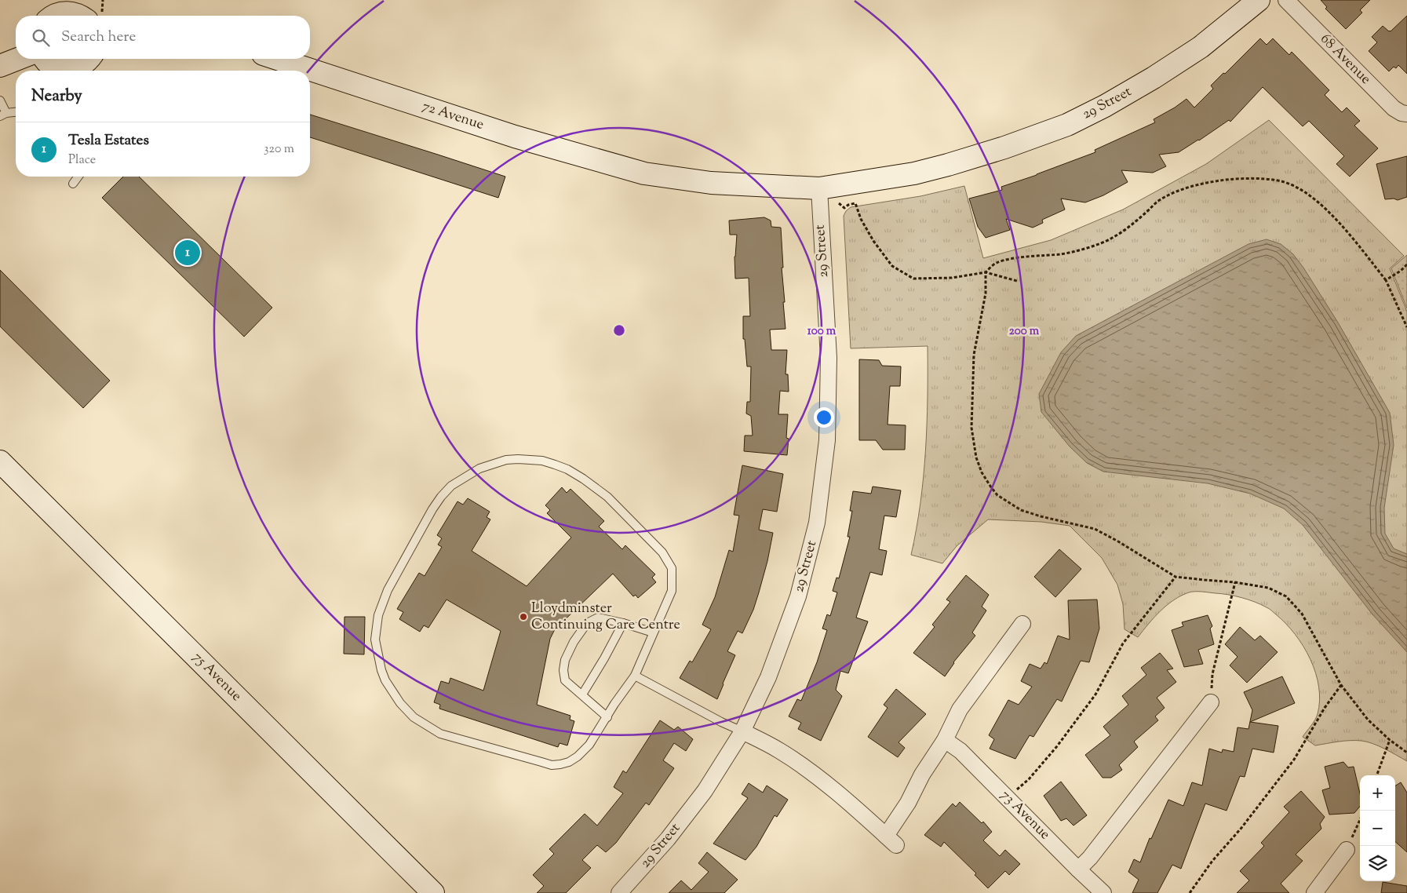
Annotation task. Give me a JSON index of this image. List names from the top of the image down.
{
  "streets": {
    "street": [
      "68 Avenue",
      "29 Street",
      "72 Avenue",
      "75 Avenue",
      "73 Avenue"
    ]
  },
  "crossings": [
    ["29 Street", "72 Avenue"]
  ],
  "places": ["Lloydminster Continuing Care Centre"],
  "page": {
    "search": "Search here",
    "heading": "Nearby",
    "list": [
      {
        "mark": "1",
        "name": "Tesla Estates",
        "note": "Place",
        "value": "320 m"
      }
    ],
    "pins": "1",
    "map_buttons": ["+", "−"]
  },
  "rings": ["100 m", "200 m"]
}
